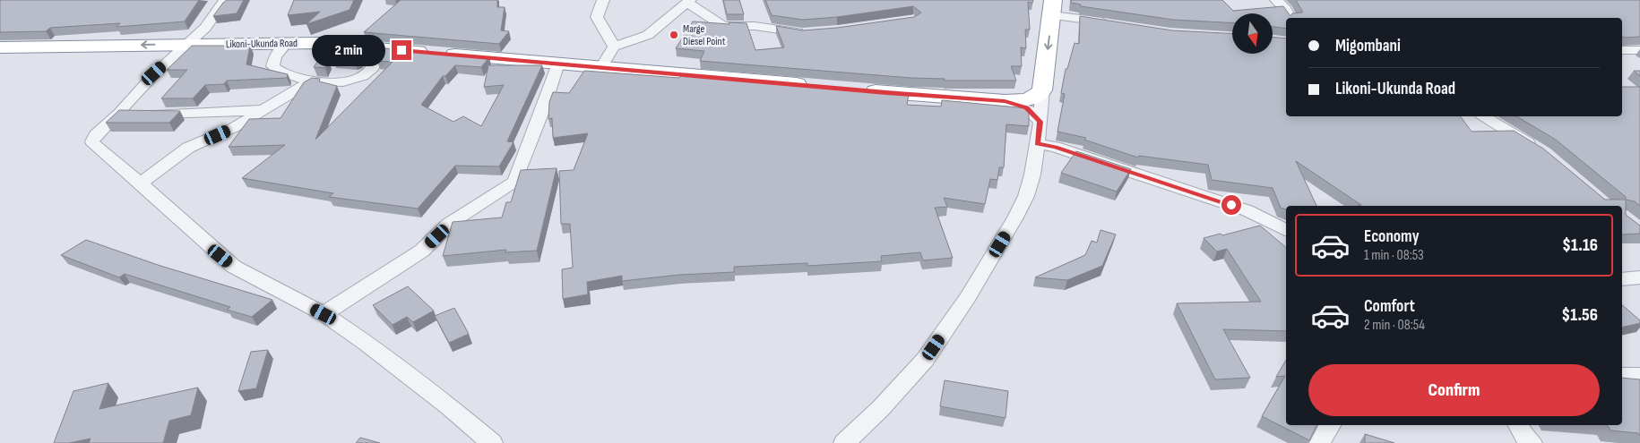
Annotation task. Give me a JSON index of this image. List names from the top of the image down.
{
  "streets": {
    "highway": ["Likoni-Ukunda Road"]
  },
  "places": ["Marge Diesel Point"],
  "north": "bottom",
  "page": {
    "banner": ["Migombani", "Likoni-Ukunda Road"],
    "bubble": "2 min",
    "list": [
      {
        "name": "Economy",
        "note": "1 min · 08:53",
        "value": "$1.16"
      },
      {
        "name": "Comfort",
        "note": "2 min · 08:54",
        "value": "$1.56"
      }
    ],
    "buttons": "Confirm"
  }
}
